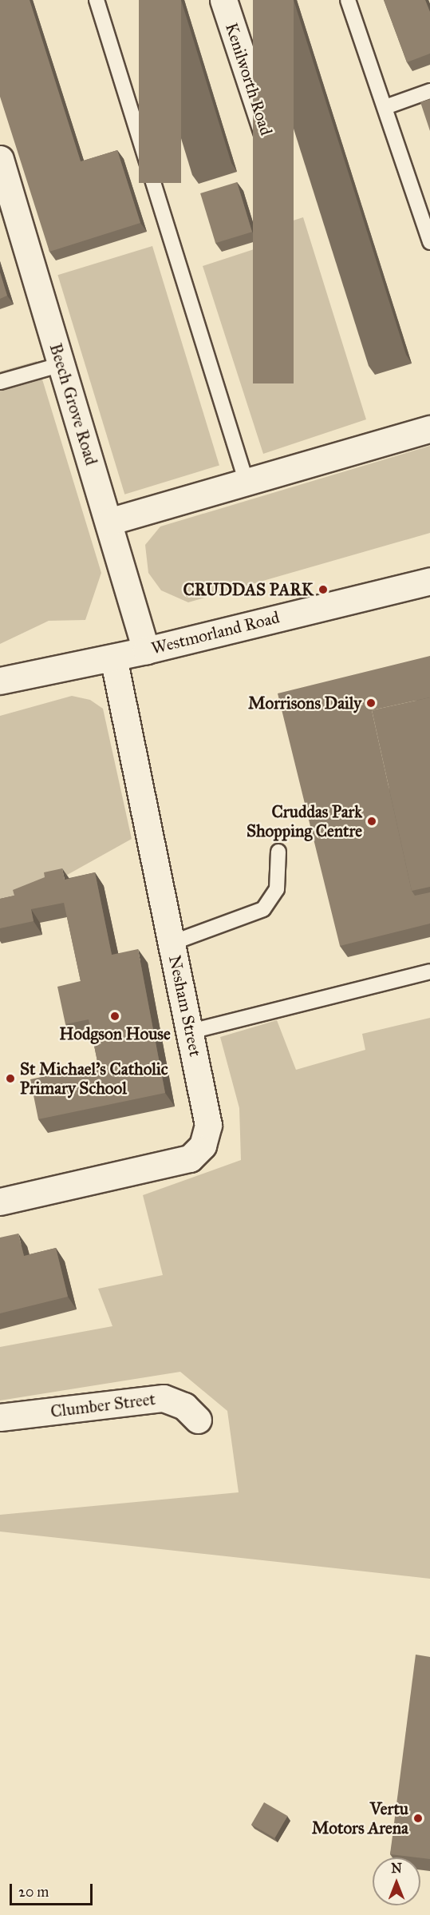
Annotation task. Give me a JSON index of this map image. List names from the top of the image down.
{
  "streets": {
    "street": [
      "Kenilworth Road",
      "Beech Grove Road",
      "Westmorland Road",
      "Nesham Street",
      "Clumber Street"
    ]
  },
  "crossings": [
    ["Beech Grove Road", "Westmorland Road"],
    ["Westmorland Road", "Nesham Street"]
  ],
  "places": [
    "CRUDDAS PARK",
    "Morrisons Daily",
    "Cruddas Park Shopping Centre",
    "Hodgson House",
    "St Michael's Catholic Primary School",
    "Vertu Motors Arena"
  ],
  "scale_bar": "20 m",
  "north": "top"
}
